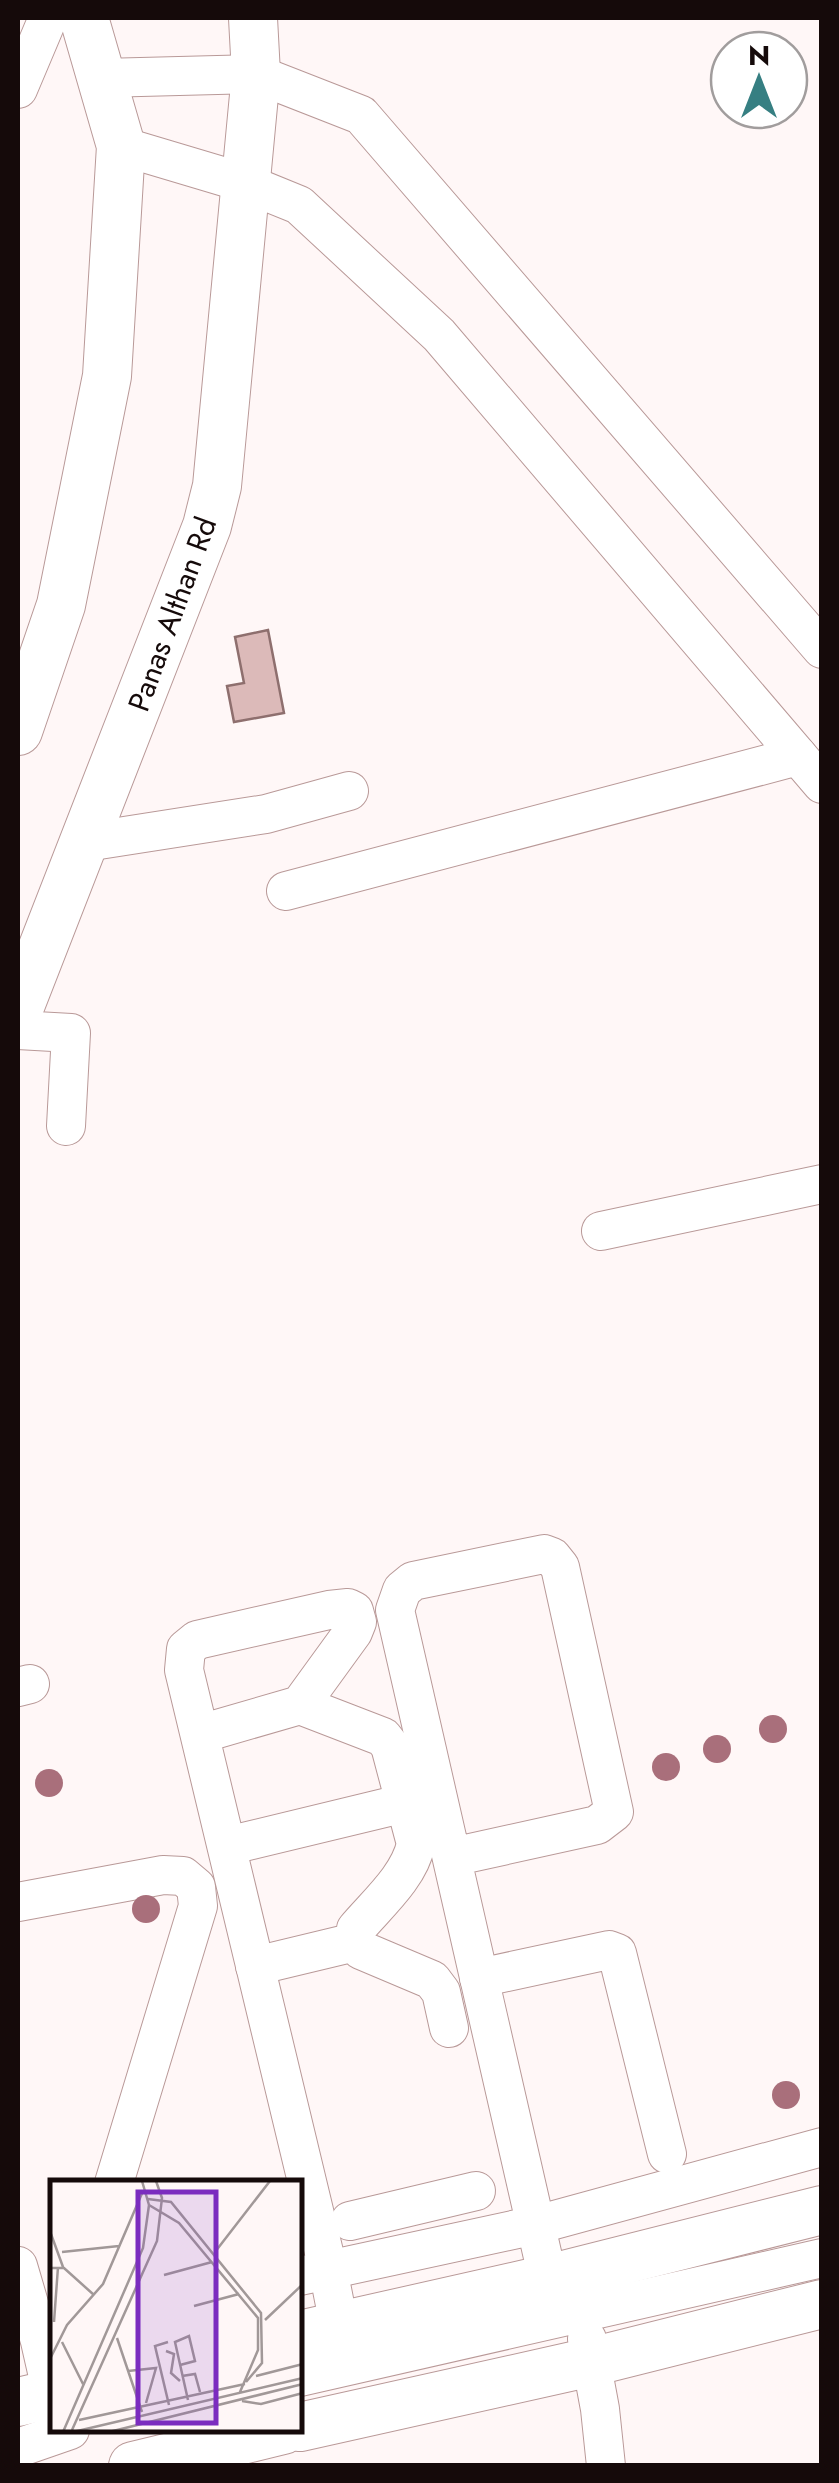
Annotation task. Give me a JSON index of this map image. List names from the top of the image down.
{
  "streets": {
    "main road": ["Panas Althan Rd"]
  },
  "north": "top"
}
